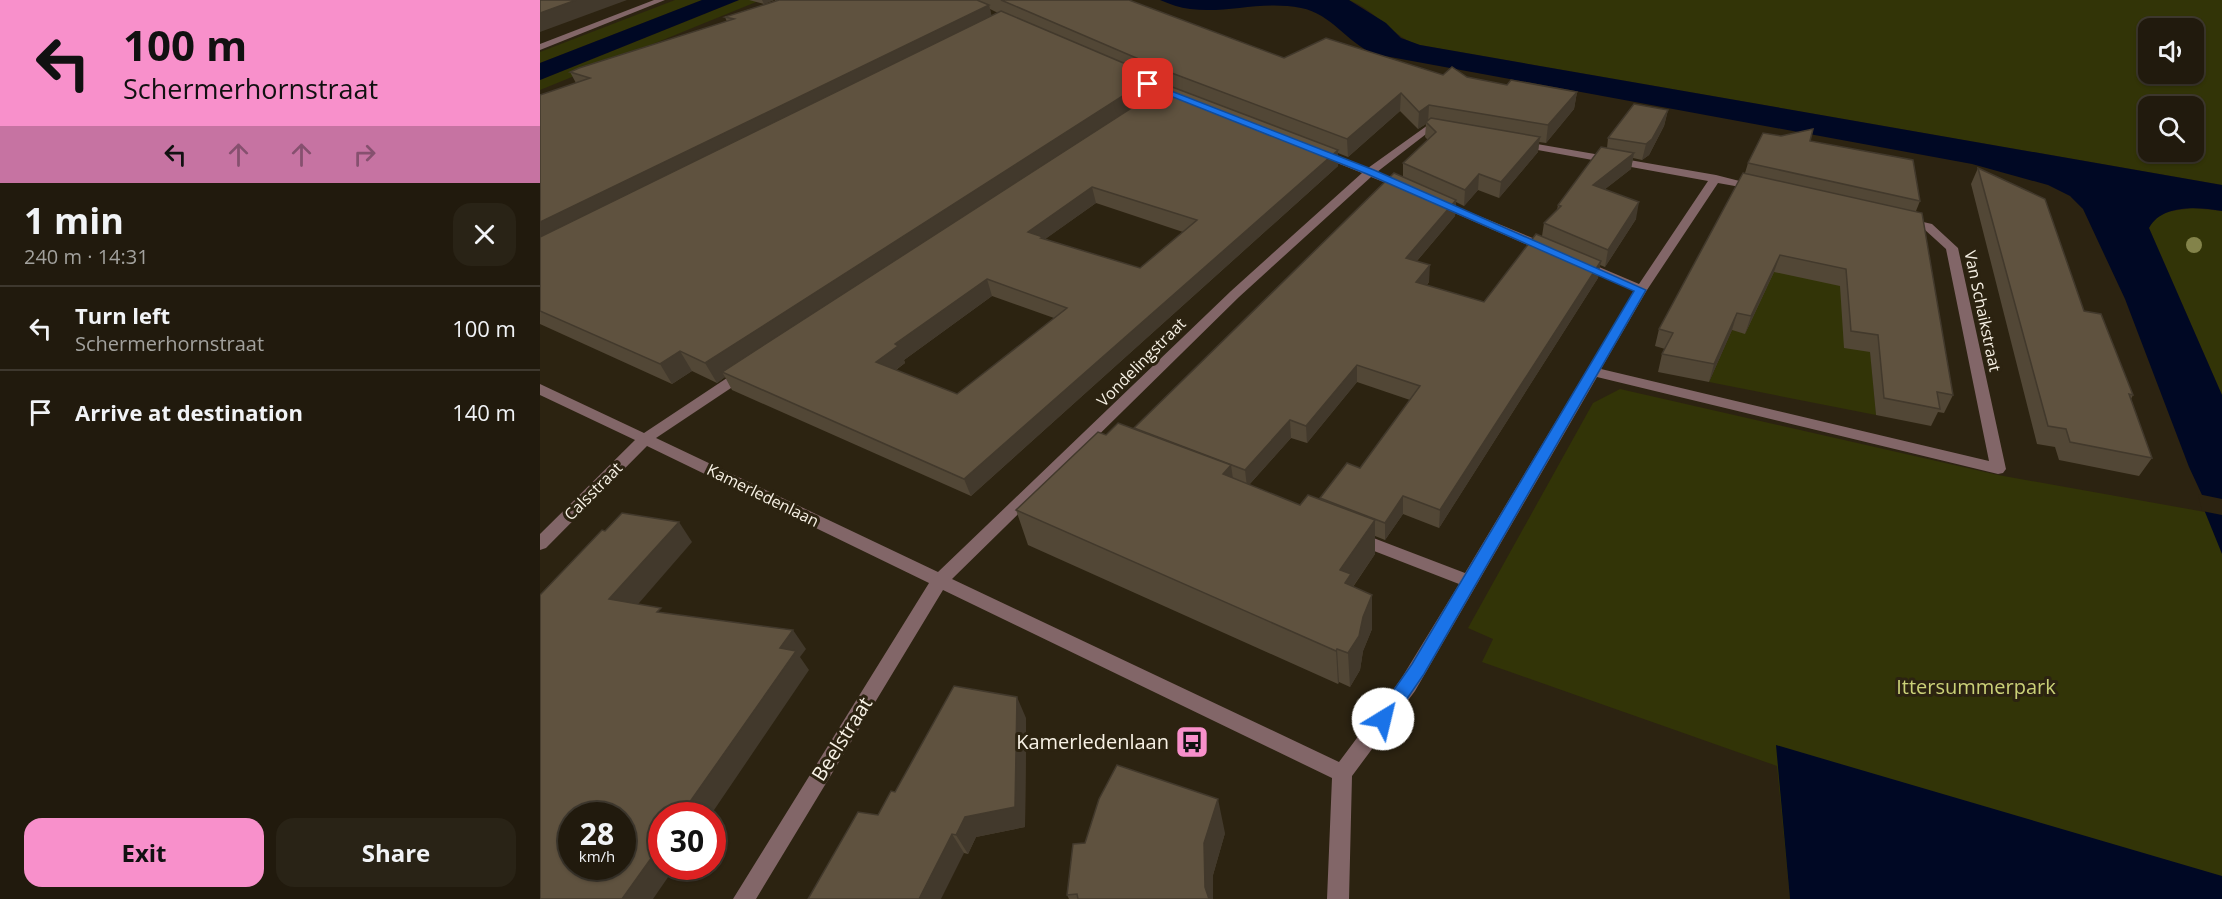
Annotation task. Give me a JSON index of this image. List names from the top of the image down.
{
  "streets": {
    "street": [
      "Van Schaikstraat",
      "Vondelingstraat",
      "Calsstraat",
      "Kamerledenlaan",
      "Beelstraat"
    ]
  },
  "crossings": [
    ["Vondelingstraat", "Kamerledenlaan"],
    ["Vondelingstraat", "Beelstraat"],
    ["Calsstraat", "Kamerledenlaan"],
    ["Kamerledenlaan", "Beelstraat"]
  ],
  "parks": ["Ittersummerpark"],
  "places": {
    "bus stop": ["Kamerledenlaan"]
  },
  "page": {
    "turn": ["100 m", "Schermerhornstraat"],
    "heading": ["1 min", "240 m · 14:31"],
    "list": [
      {
        "name": "Turn left",
        "note": "Schermerhornstraat",
        "value": "100 m"
      },
      {
        "name": "Arrive at destination",
        "value": "140 m"
      }
    ],
    "speed": "28 km/h",
    "limit": "30",
    "buttons": ["Exit", "Share"]
  }
}
